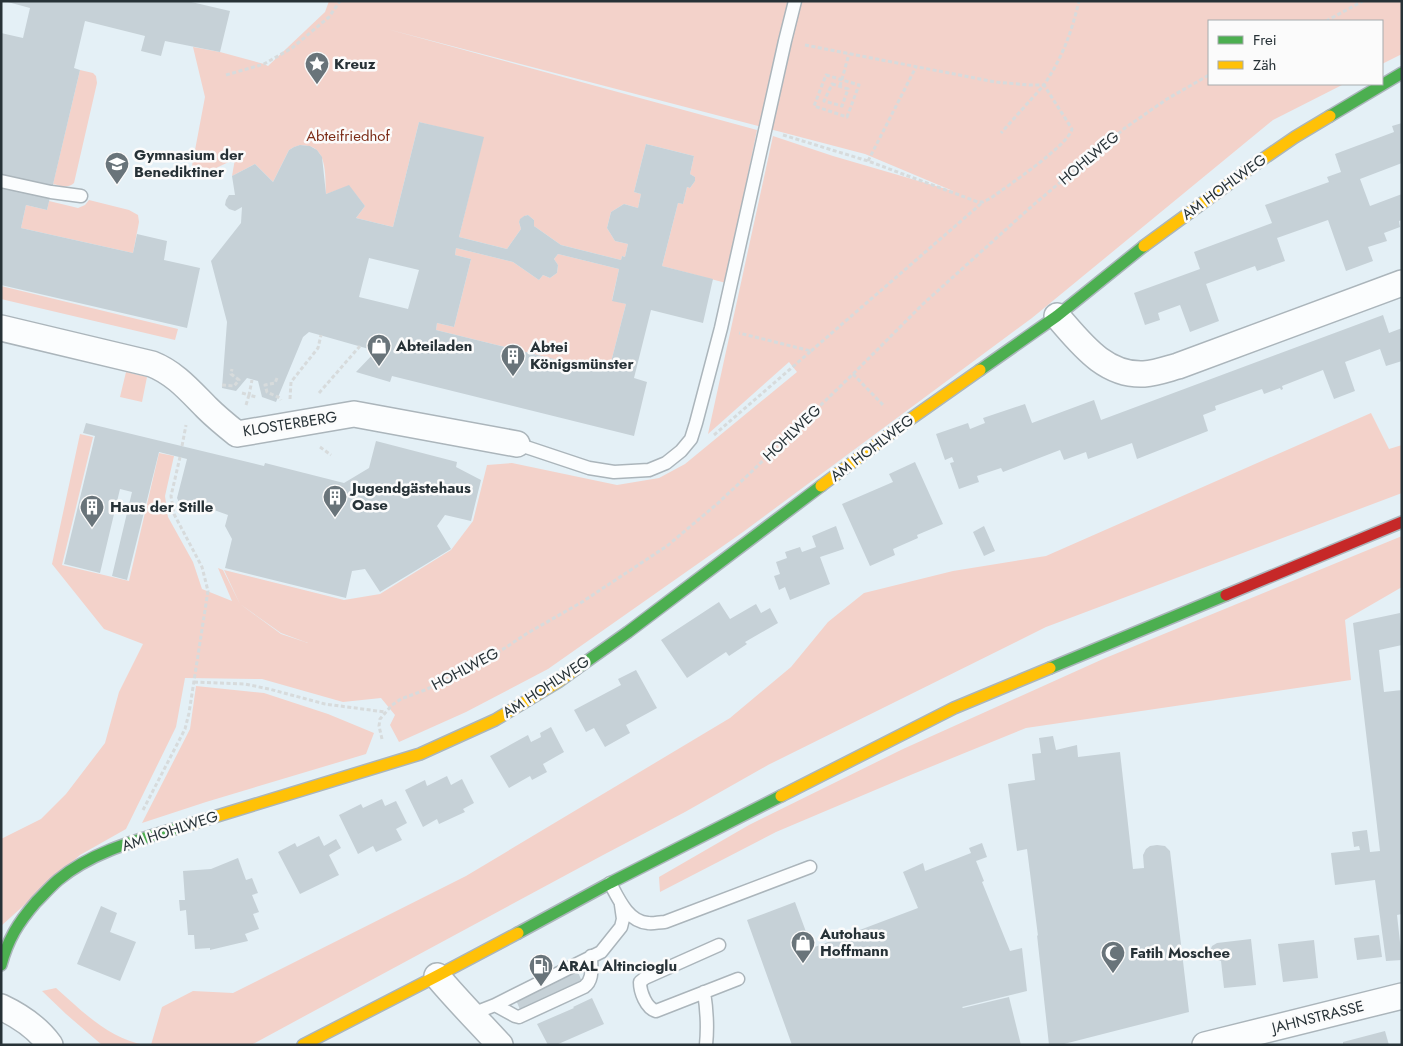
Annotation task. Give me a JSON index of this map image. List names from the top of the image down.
{
  "streets": {
    "street": ["AM HOHLWEG", "KLOSTERBERG", "JAHNSTRASSE"],
    "path": ["HOHLWEG"]
  },
  "parks": ["Abteifriedhof"],
  "places": {
    "place": ["Kreuz"],
    "school or university": ["Gymnasium der Benediktiner"],
    "shop": ["Abteiladen", "Autohaus Hoffmann"],
    "building": ["Abtei Königsmünster", "Jugendgästehaus Oase", "Haus der Stille"],
    "mosque": ["Fatih Moschee"],
    "fuel station": ["ARAL Altincioglu"]
  },
  "legend": ["Frei", "Zäh"]
}
